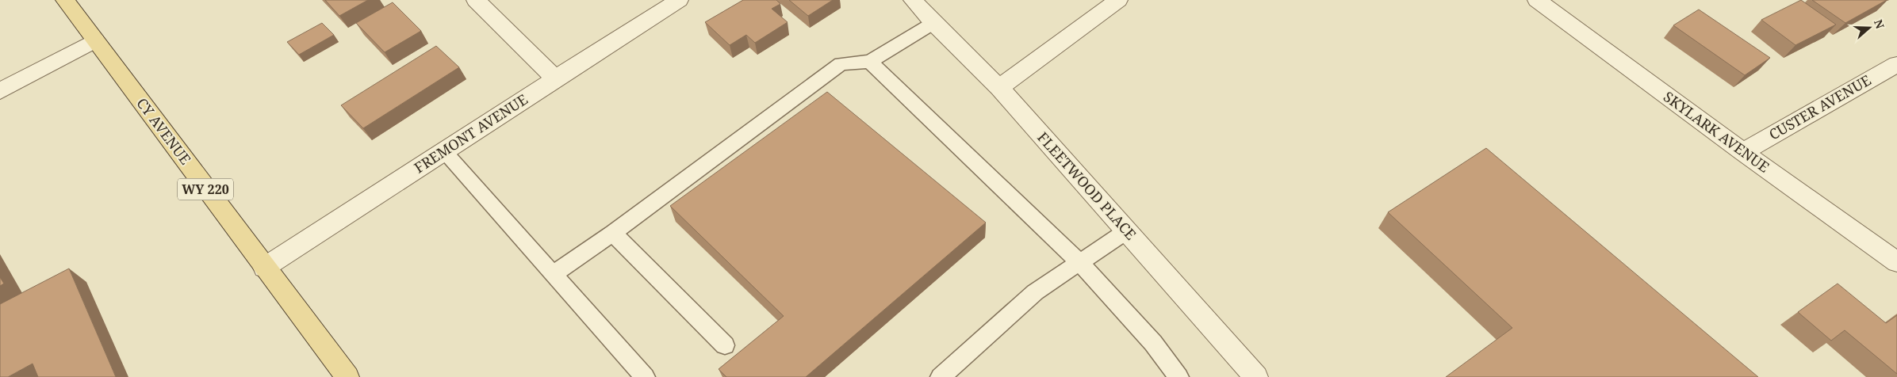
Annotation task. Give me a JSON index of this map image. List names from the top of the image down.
{
  "streets": {
    "main road": ["CY AVENUE", "WY 220"],
    "street": [
      "CUSTER AVENUE",
      "SKYLARK AVENUE",
      "FREMONT AVENUE",
      "FLEETWOOD PLACE"
    ]
  },
  "crossings": [
    ["CUSTER AVENUE", "SKYLARK AVENUE"],
    ["CY AVENUE", "FREMONT AVENUE"]
  ],
  "north": "right"
}
